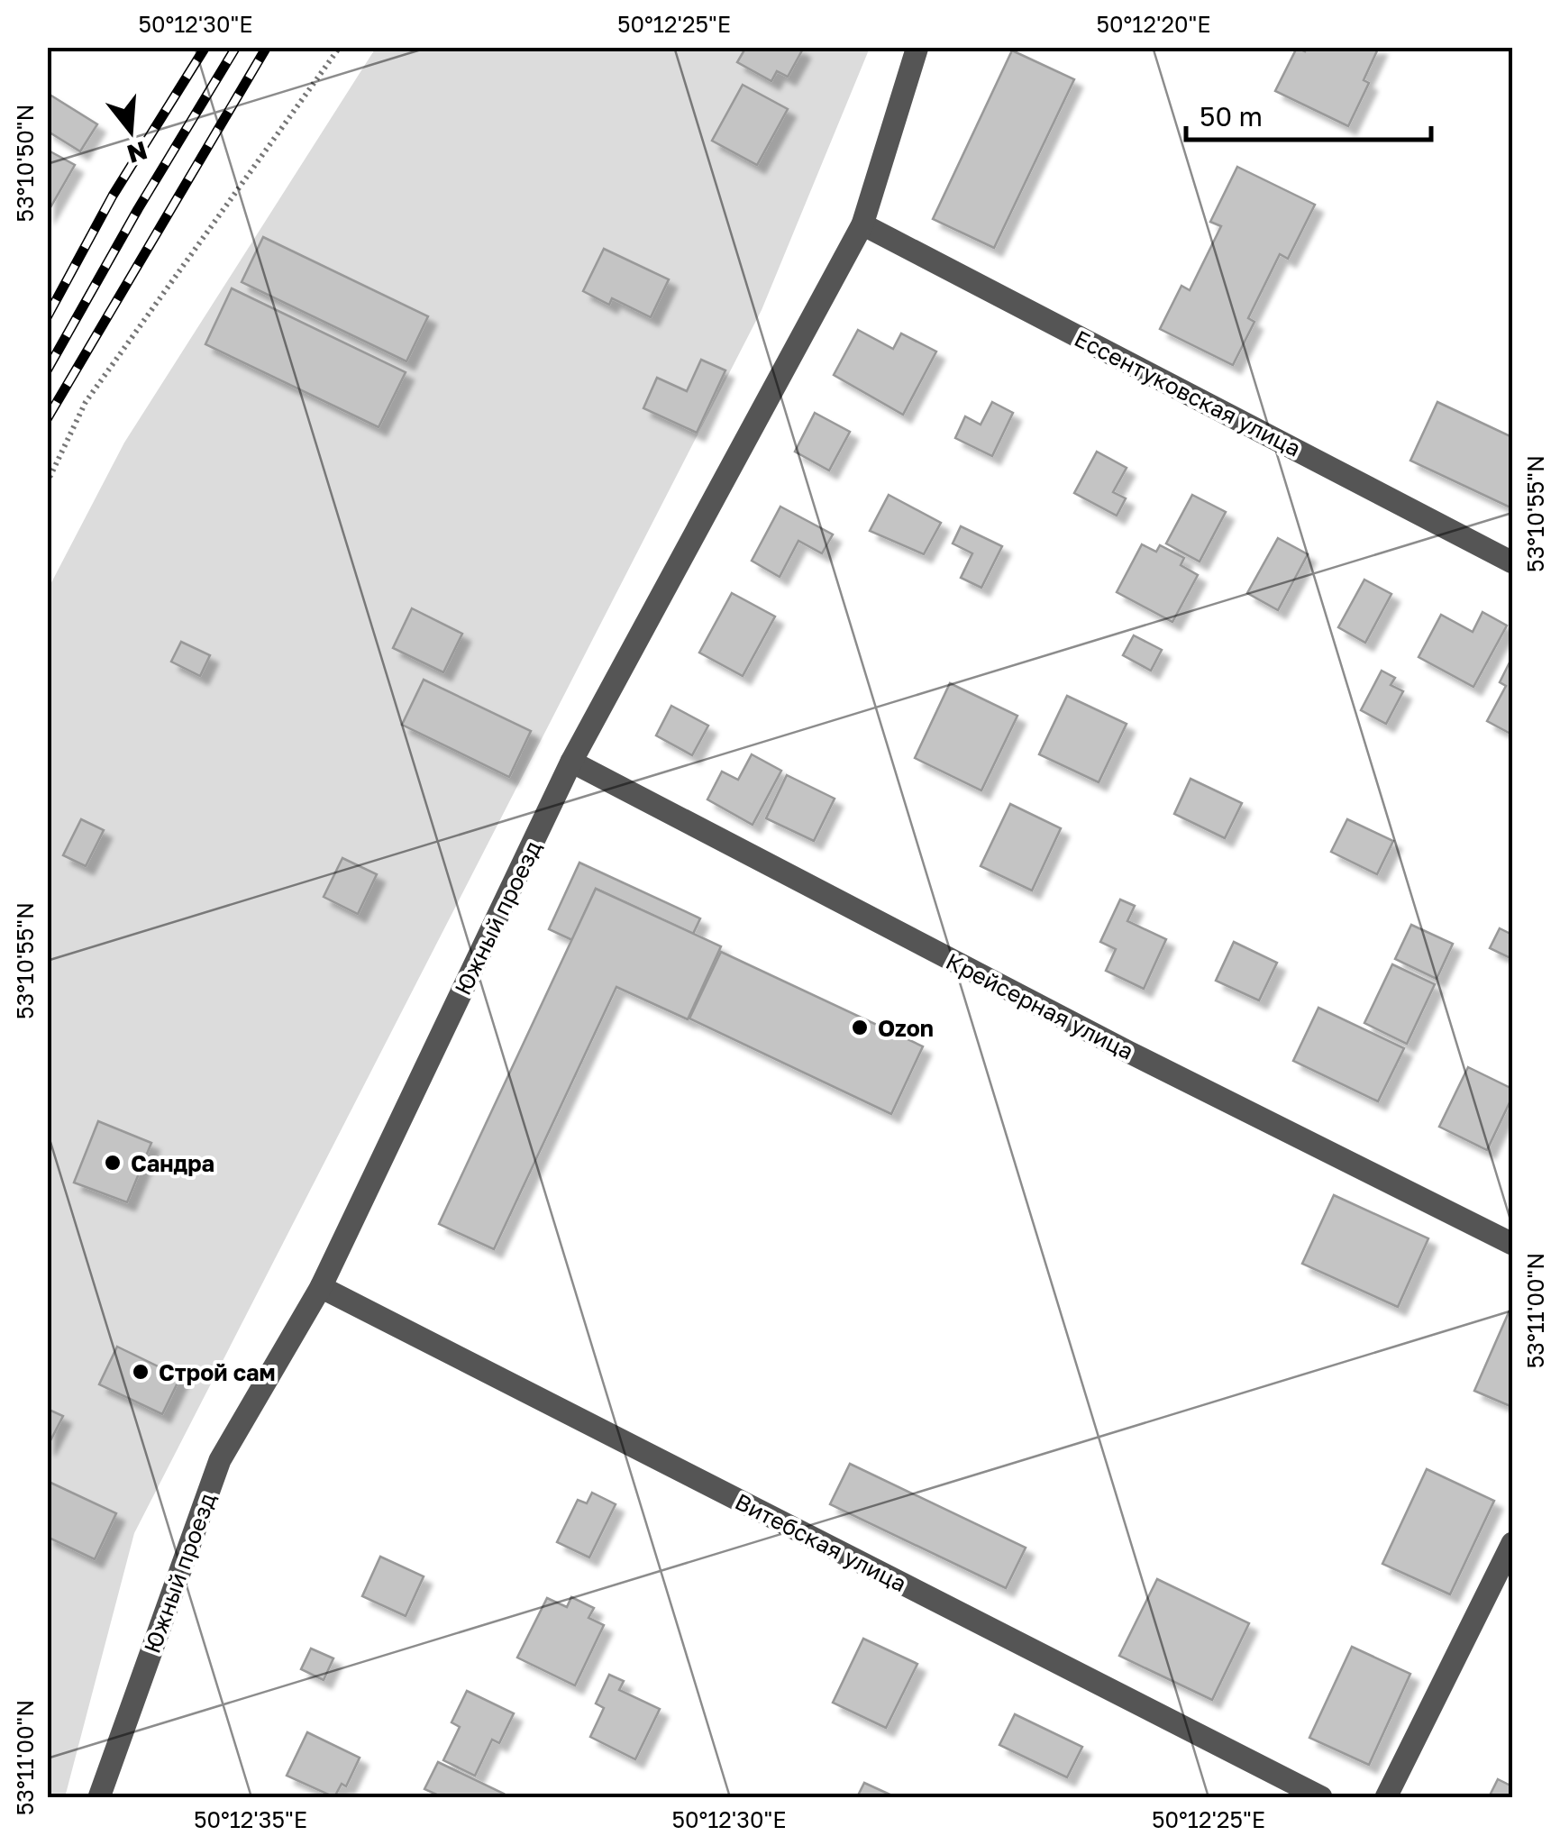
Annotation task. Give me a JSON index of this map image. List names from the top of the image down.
{
  "streets": {
    "street": [
      "Ессентуковская улица",
      "Южный проезд",
      "Крейсерная улица",
      "Витебская улица"
    ]
  },
  "crossings": [
    ["Ессентуковская улица", "Южный проезд"],
    ["Южный проезд", "Крейсерная улица"],
    ["Южный проезд", "Витебская улица"]
  ],
  "places": ["Ozon", "Сандра", "Строй сам"],
  "scale_bar": "50 m",
  "north": "bottom",
  "coordinates": [
    "50°12'30\"E",
    "50°12'25\"E",
    "50°12'20\"E",
    "53°10'50\"N",
    "53°10'55\"N",
    "53°11'00\"N",
    "50°12'35\"E"
  ]
}
